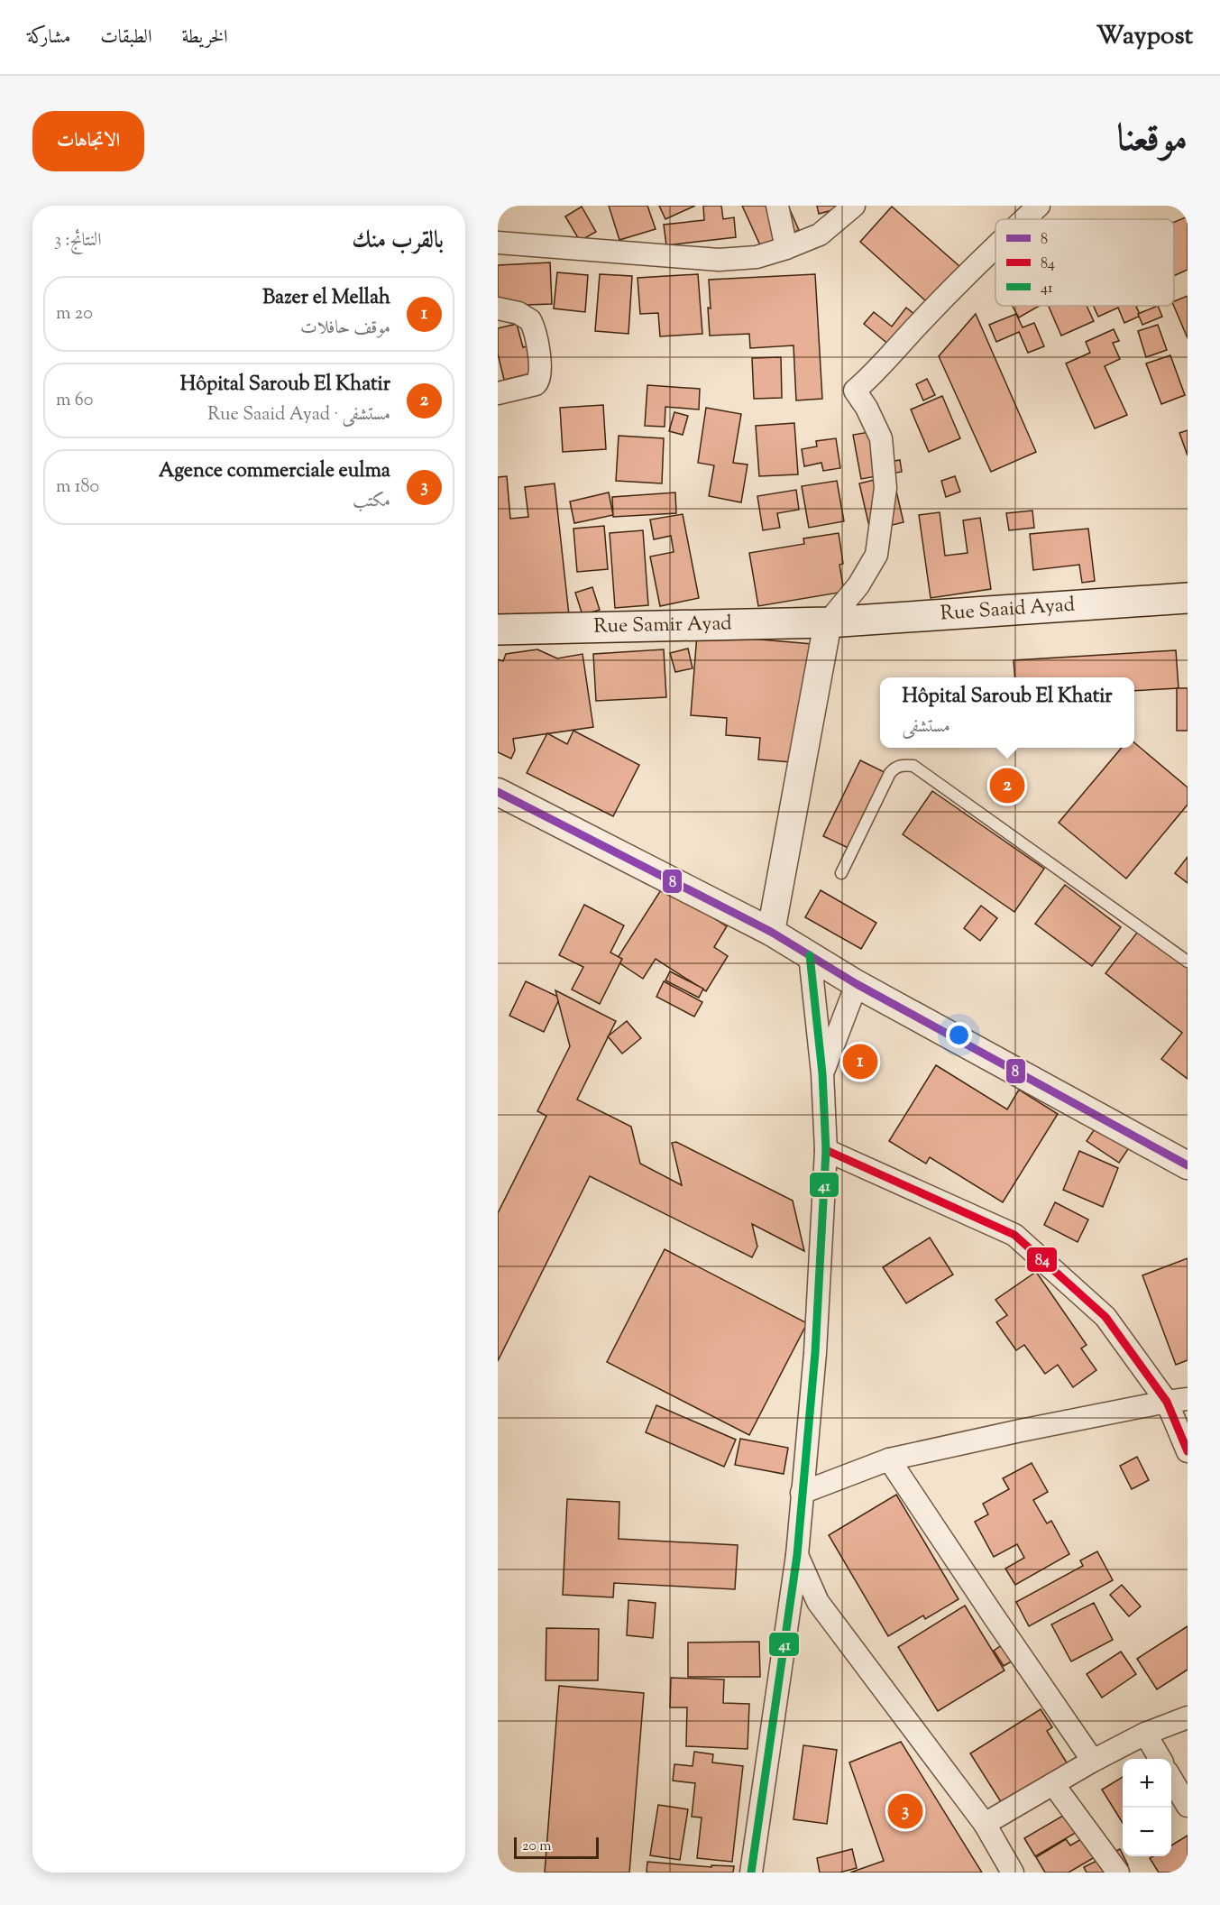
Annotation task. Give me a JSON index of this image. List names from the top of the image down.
{
  "streets": {
    "main road": ["Rue Saaid Ayad", "Rue Samir Ayad"]
  },
  "crossings": [
    ["Rue Saaid Ayad", "Rue Samir Ayad"]
  ],
  "lines": ["transit line 8", "transit line 41", "transit line 84"],
  "legend": ["8", "84", "41"],
  "scale_bar": "20 m",
  "page": {
    "header": "Waypost",
    "nav": ["الخريطة", "الطبقات", "مشاركة"],
    "title": "موقعنا",
    "buttons": "الاتجاهات",
    "heading": ["بالقرب منك", "النتائج: 3"],
    "list": [
      {
        "mark": "1",
        "name": "Bazer el Mellah",
        "note": "موقف حافلات",
        "value": "20 m"
      },
      {
        "mark": "2",
        "name": "Hôpital Saroub El Khatir",
        "note": "مستشفى · Rue Saaid Ayad",
        "value": "60 m"
      },
      {
        "mark": "3",
        "name": "Agence commerciale eulma",
        "note": "مكتب",
        "value": "180 m"
      }
    ],
    "popup": ["Hôpital Saroub El Khatir", "مستشفى"],
    "pins": ["2", "1", "3"],
    "map_buttons": ["+", "−"],
    "scale": "20 m"
  }
}
